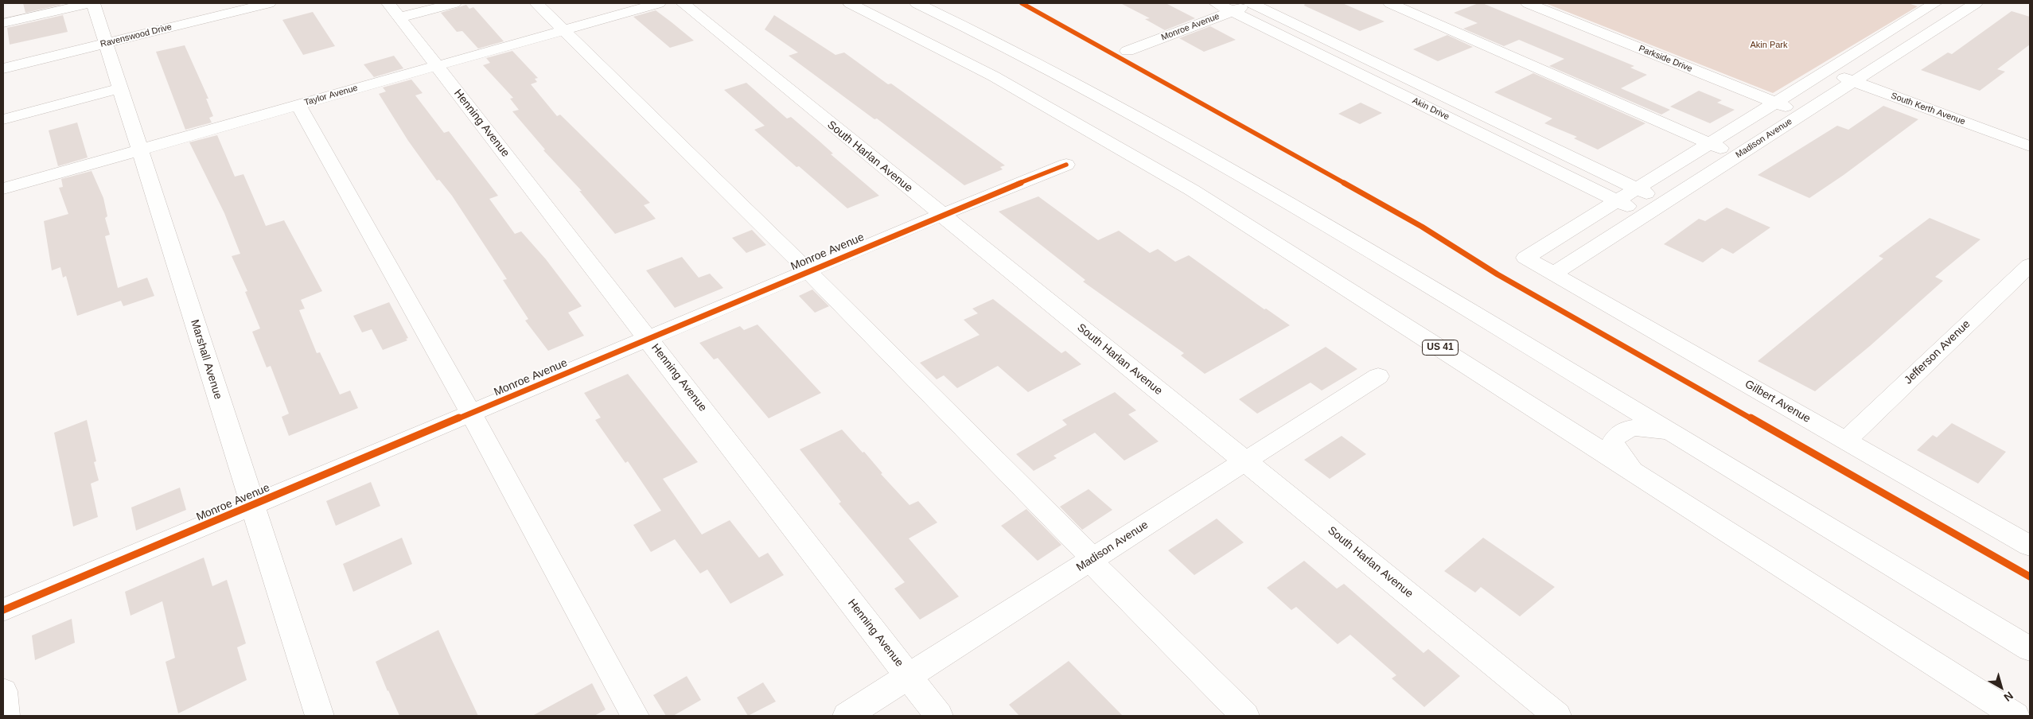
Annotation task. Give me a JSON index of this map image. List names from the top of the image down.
{
  "streets": {
    "main road": [
      "Monroe Avenue",
      "Ravenswood Drive",
      "Parkside Drive",
      "Taylor Avenue",
      "Akin Drive",
      "South Kerth Avenue",
      "Henning Avenue",
      "Madison Avenue",
      "South Harlan Avenue",
      "US 41",
      "Jefferson Avenue",
      "Marshall Avenue",
      "Gilbert Avenue"
    ]
  },
  "crossings": [
    ["Monroe Avenue", "Akin Drive"],
    ["Monroe Avenue", "Henning Avenue"],
    ["Monroe Avenue", "South Harlan Avenue"],
    ["Monroe Avenue", "Marshall Avenue"],
    ["Ravenswood Drive", "Marshall Avenue"],
    ["Parkside Drive", "Madison Avenue"],
    ["Taylor Avenue", "Henning Avenue"],
    ["Taylor Avenue", "Marshall Avenue"],
    ["Akin Drive", "Madison Avenue"],
    ["Akin Drive", "Gilbert Avenue"],
    ["South Kerth Avenue", "Madison Avenue"],
    ["Henning Avenue", "Madison Avenue"],
    ["Madison Avenue", "South Harlan Avenue"],
    ["Madison Avenue", "Gilbert Avenue"],
    ["Jefferson Avenue", "Gilbert Avenue"]
  ],
  "parks": ["Akin Park"],
  "north": "bottom right"
}
